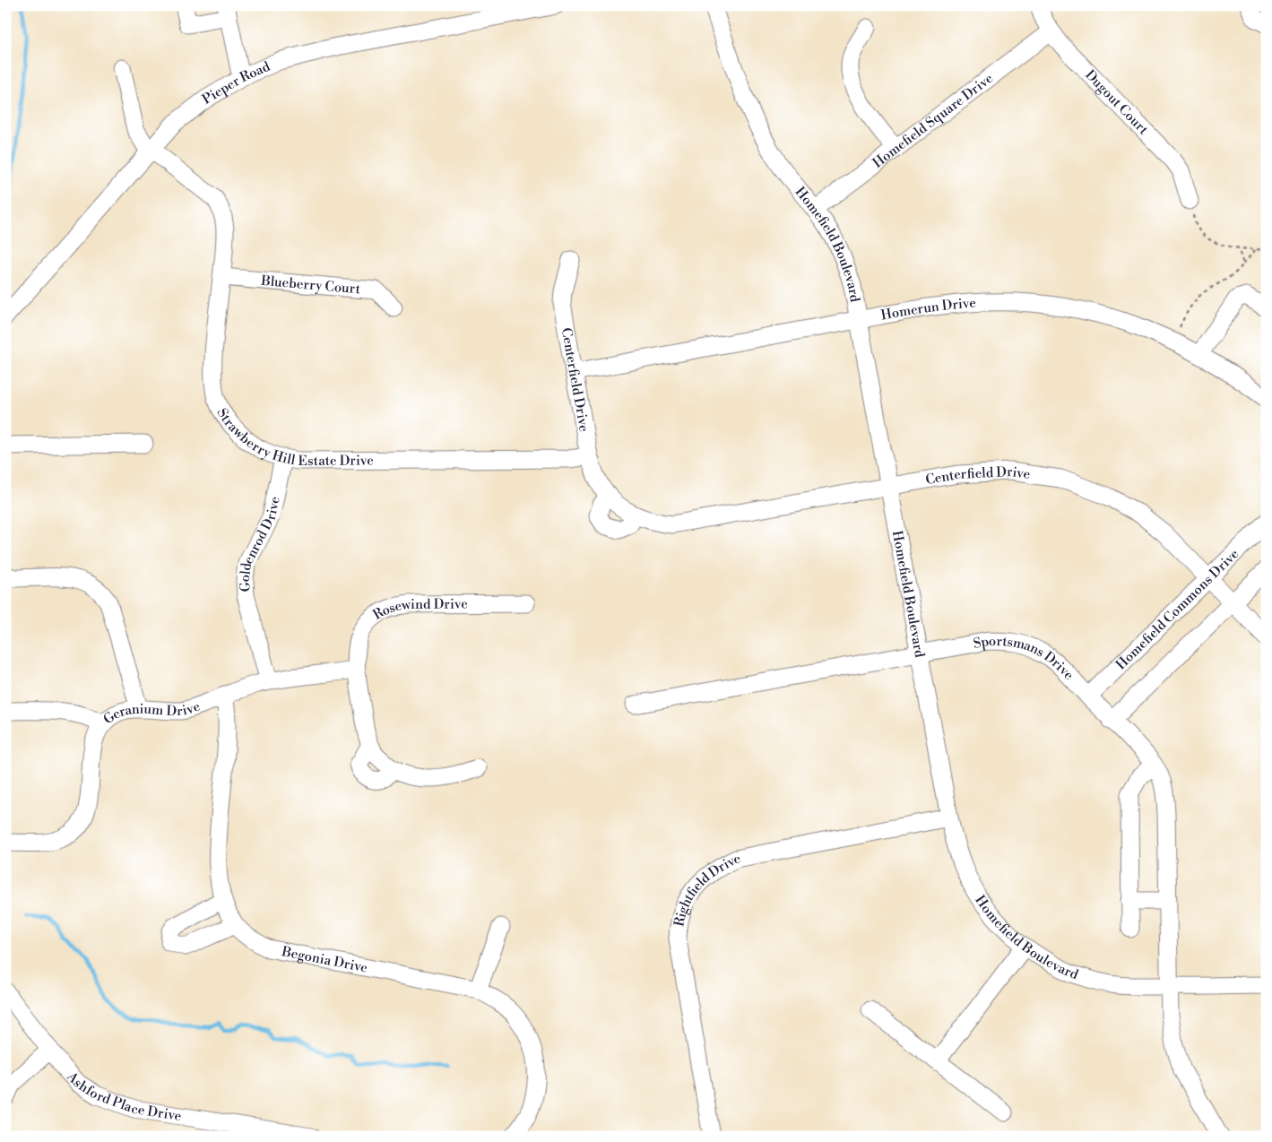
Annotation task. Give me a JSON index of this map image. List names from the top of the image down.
{
  "streets": {
    "street": [
      "Pieper Road",
      "Dugout Court",
      "Homefield Square Drive",
      "Homefield Boulevard",
      "Blueberry Court",
      "Homerun Drive",
      "Centerfield Drive",
      "Strawberry Hill Estate Drive",
      "Goldenrod Drive",
      "Homefield Commons Drive",
      "Rosewind Drive",
      "Sportsmans Drive",
      "Geranium Drive",
      "Rightfield Drive",
      "Begonia Drive",
      "Ashford Place Drive"
    ]
  },
  "crossings": [
    ["Pieper Road", "Strawberry Hill Estate Drive"],
    ["Dugout Court", "Homefield Square Drive"],
    ["Homefield Square Drive", "Homefield Boulevard"],
    ["Homefield Boulevard", "Homerun Drive"],
    ["Homefield Boulevard", "Centerfield Drive"],
    ["Homefield Boulevard", "Sportsmans Drive"],
    ["Homefield Boulevard", "Rightfield Drive"],
    ["Blueberry Court", "Strawberry Hill Estate Drive"],
    ["Homerun Drive", "Centerfield Drive"],
    ["Centerfield Drive", "Strawberry Hill Estate Drive"],
    ["Centerfield Drive", "Homefield Commons Drive"],
    ["Strawberry Hill Estate Drive", "Goldenrod Drive"],
    ["Goldenrod Drive", "Geranium Drive"],
    ["Homefield Commons Drive", "Sportsmans Drive"],
    ["Rosewind Drive", "Geranium Drive"],
    ["Geranium Drive", "Begonia Drive"]
  ]
}
